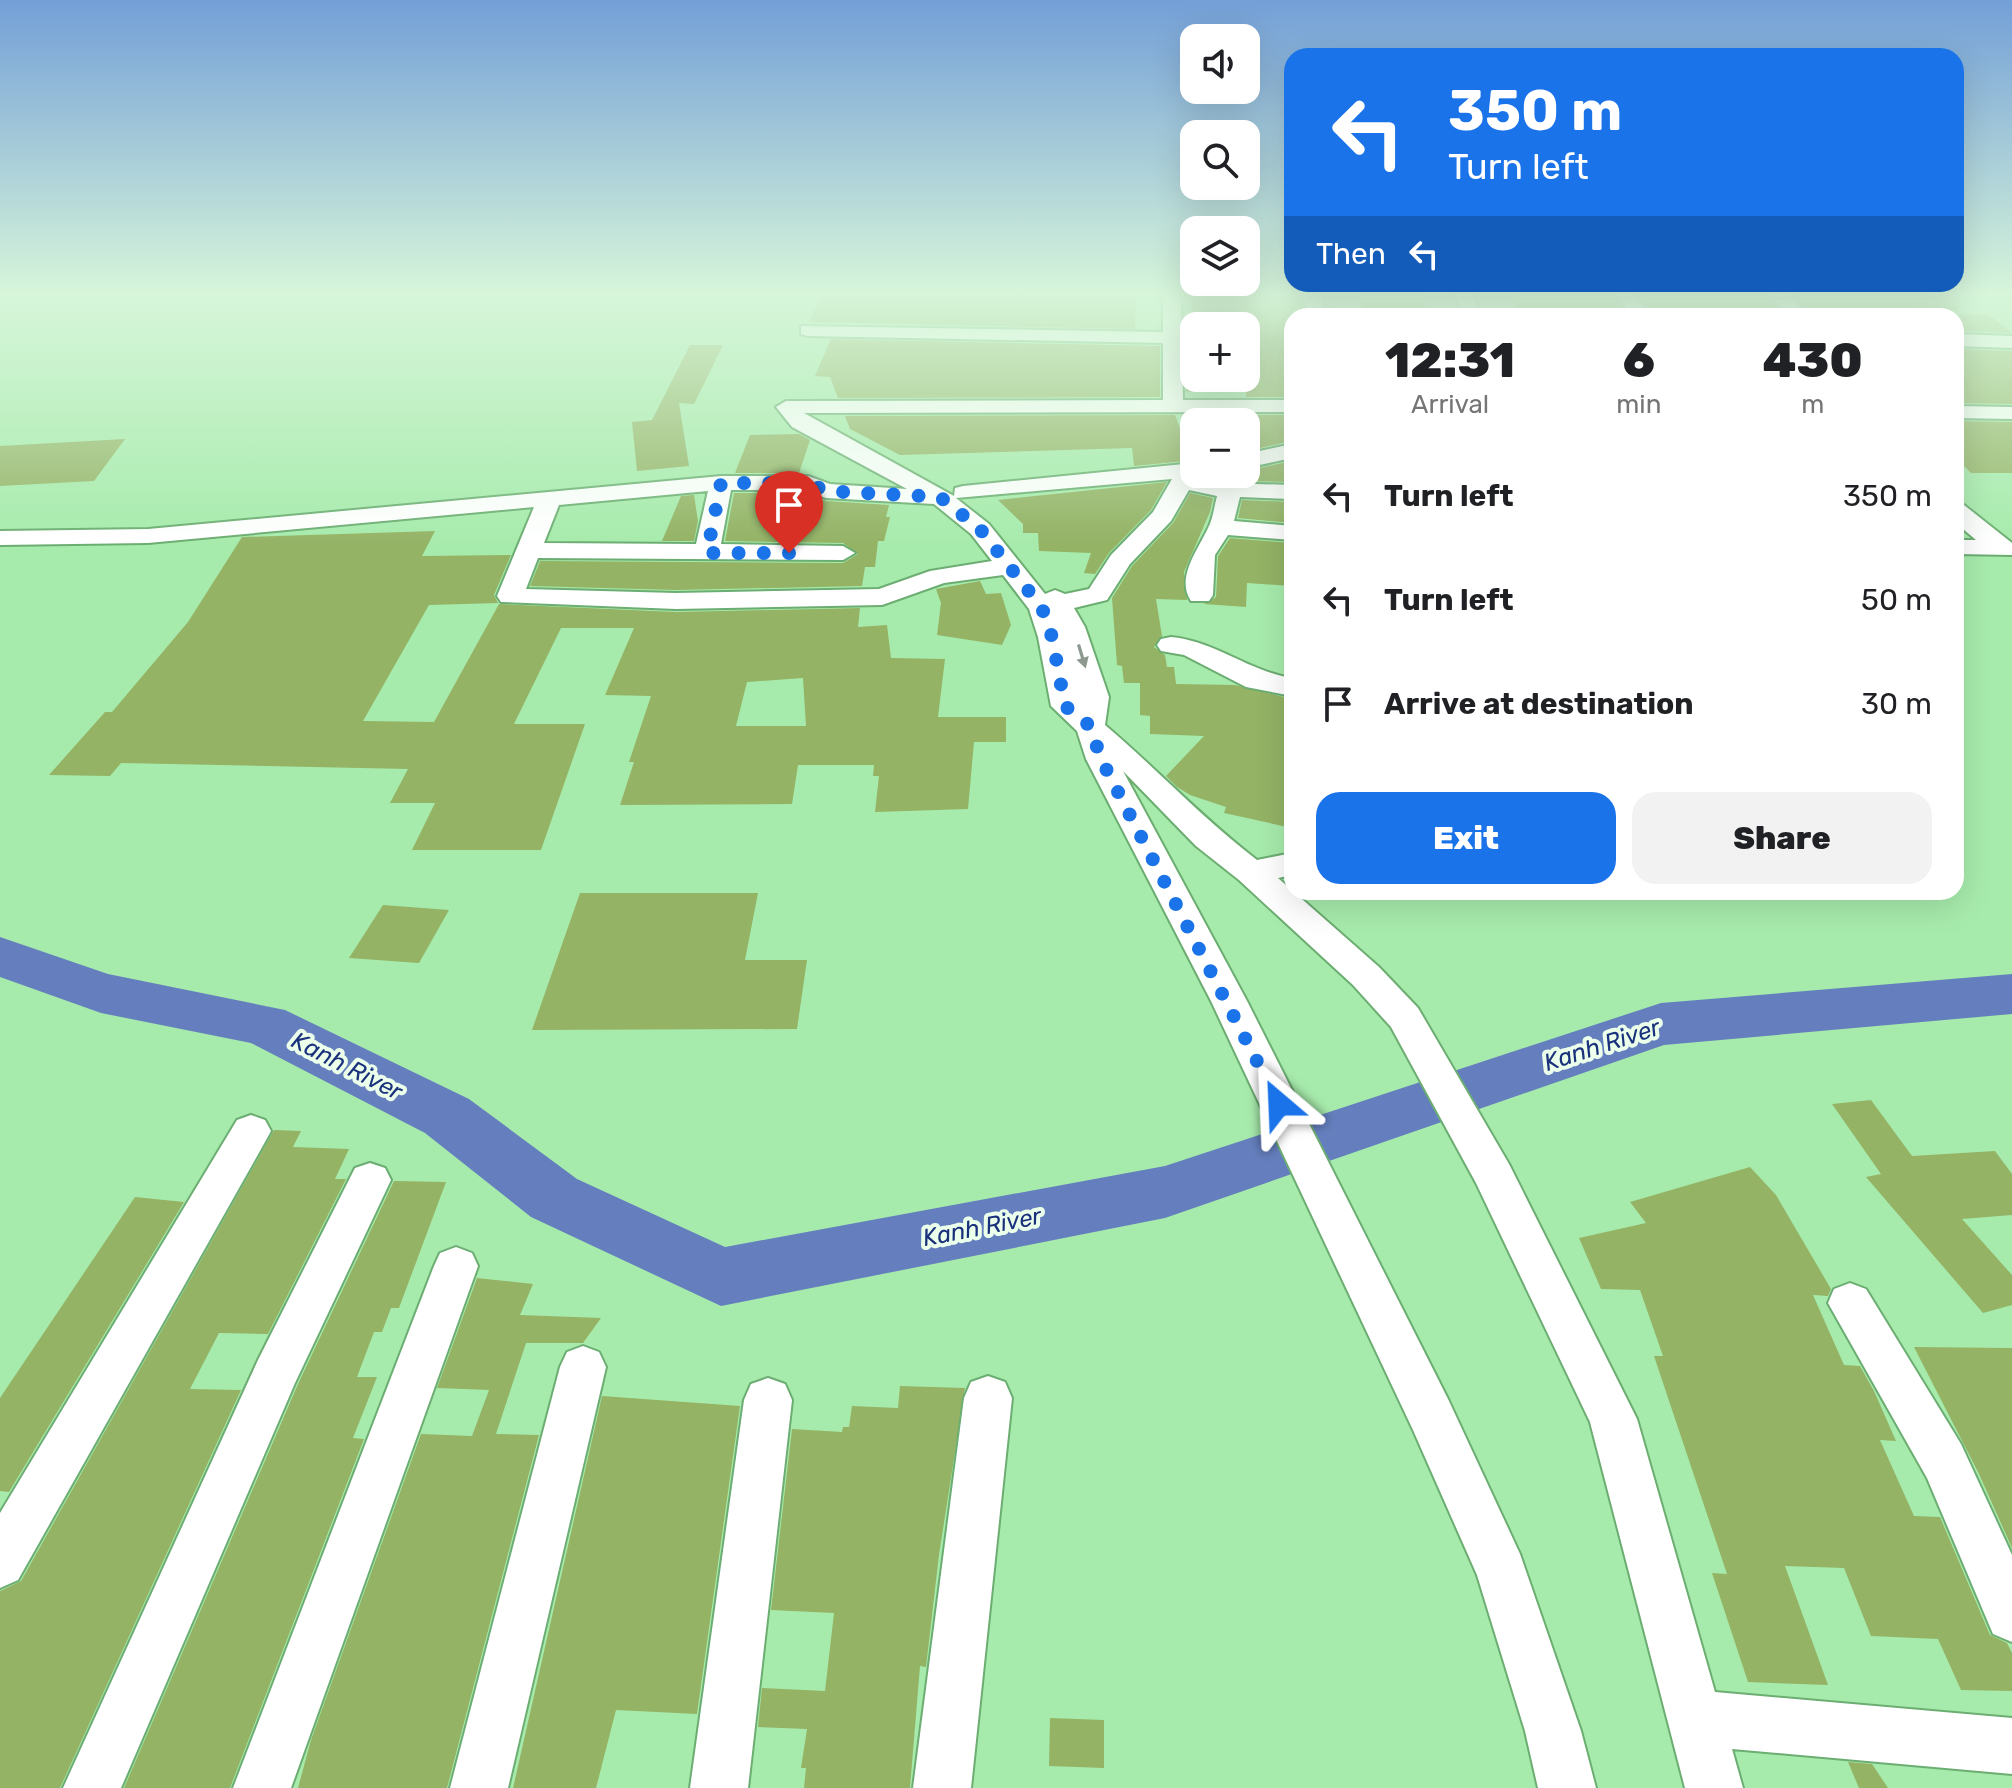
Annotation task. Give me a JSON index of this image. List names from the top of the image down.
{
  "water": ["Kanh River"],
  "page": {
    "map_buttons": ["+", "−"],
    "turn": ["350 m", "Turn left"],
    "then": "Then",
    "eta": [
      "12:31",
      "Arrival",
      "6",
      "min",
      "430",
      "m"
    ],
    "list": [
      {
        "name": "Turn left",
        "value": "350 m"
      },
      {
        "name": "Turn left",
        "value": "50 m"
      },
      {
        "name": "Arrive at destination",
        "value": "30 m"
      }
    ],
    "buttons": ["Exit", "Share"]
  }
}
